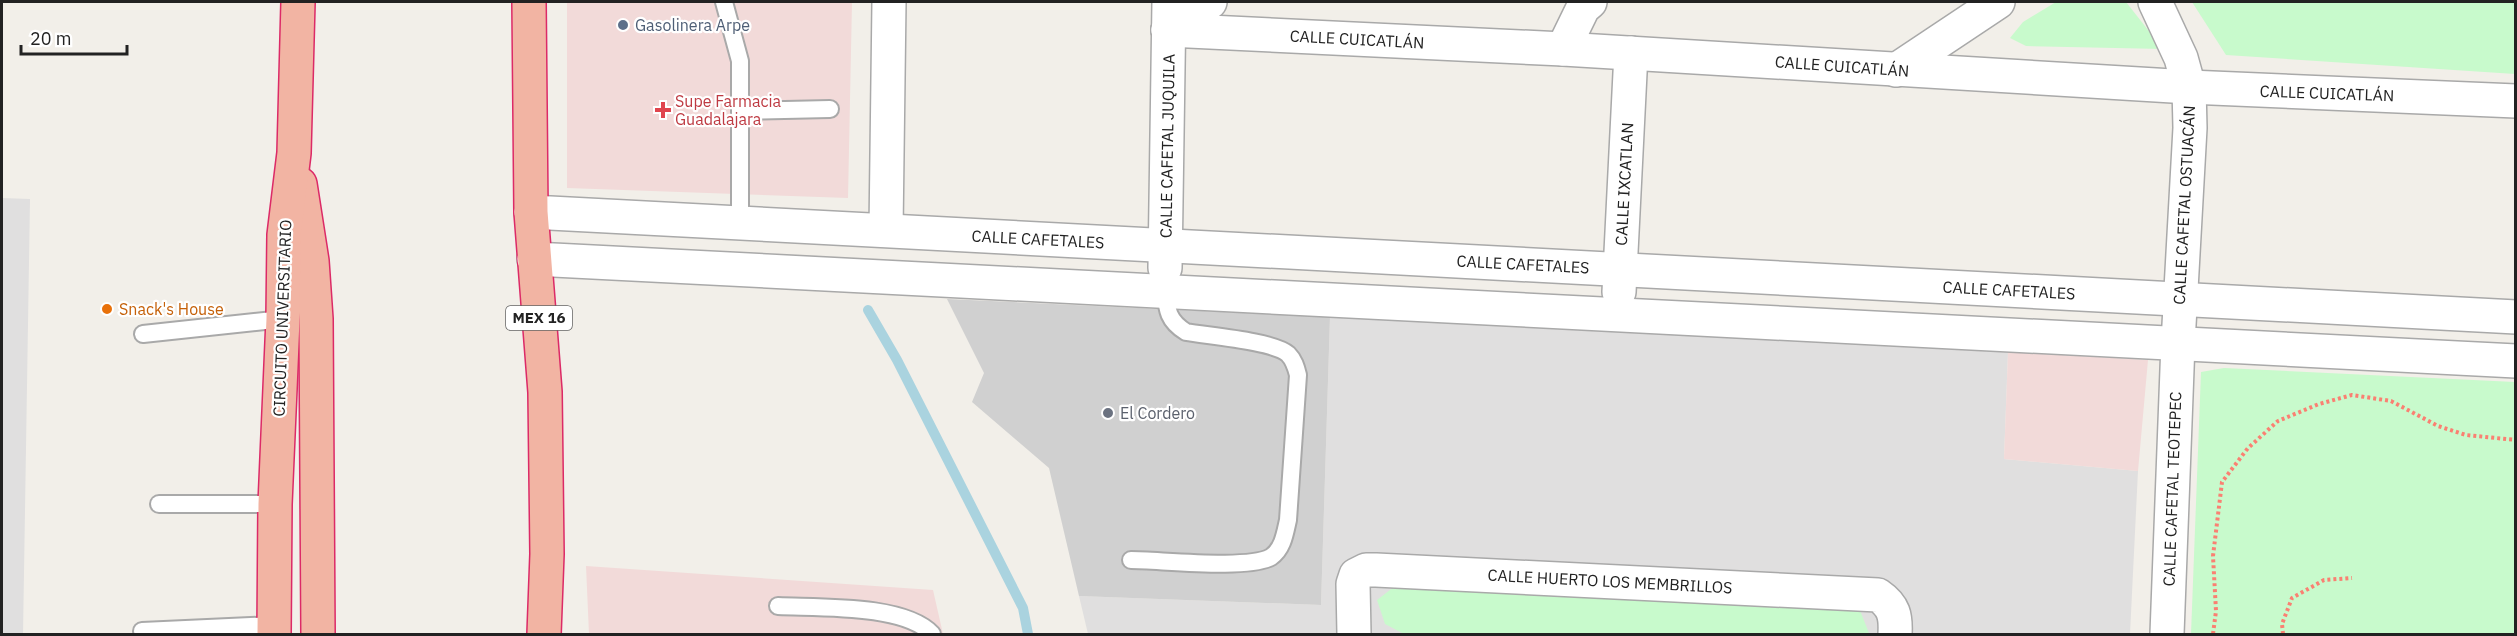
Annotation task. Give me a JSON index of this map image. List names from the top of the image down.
{
  "streets": {
    "highway": ["CIRCUITO UNIVERSITARIO", "MEX 16"],
    "street": [
      "CALLE CUICATLÁN",
      "CALLE CAFETAL JUQUILA",
      "CALLE IXCATLAN",
      "CALLE CAFETAL OSTUACÁN",
      "CALLE CAFETALES",
      "CALLE CAFETAL TEOTEPEC",
      "CALLE HUERTO LOS MEMBRILLOS"
    ]
  },
  "crossings": [
    ["CALLE CUICATLÁN", "CALLE CAFETAL JUQUILA"],
    ["CALLE CUICATLÁN", "CALLE IXCATLAN"],
    ["CALLE CUICATLÁN", "CALLE CAFETAL OSTUACÁN"],
    ["CALLE CAFETAL JUQUILA", "CALLE CAFETALES"],
    ["CALLE IXCATLAN", "CALLE CAFETALES"],
    ["CALLE CAFETAL OSTUACÁN", "CALLE CAFETALES"],
    ["CALLE CAFETAL OSTUACÁN", "CALLE CAFETAL TEOTEPEC"],
    ["CALLE CAFETALES", "MEX 16"]
  ],
  "places": {
    "other": ["Gasolinera Arpe", "Snack's House", "El Cordero"],
    "health": ["Supe Farmacia Guadalajara"]
  },
  "scale_bar": "20 m"
}
